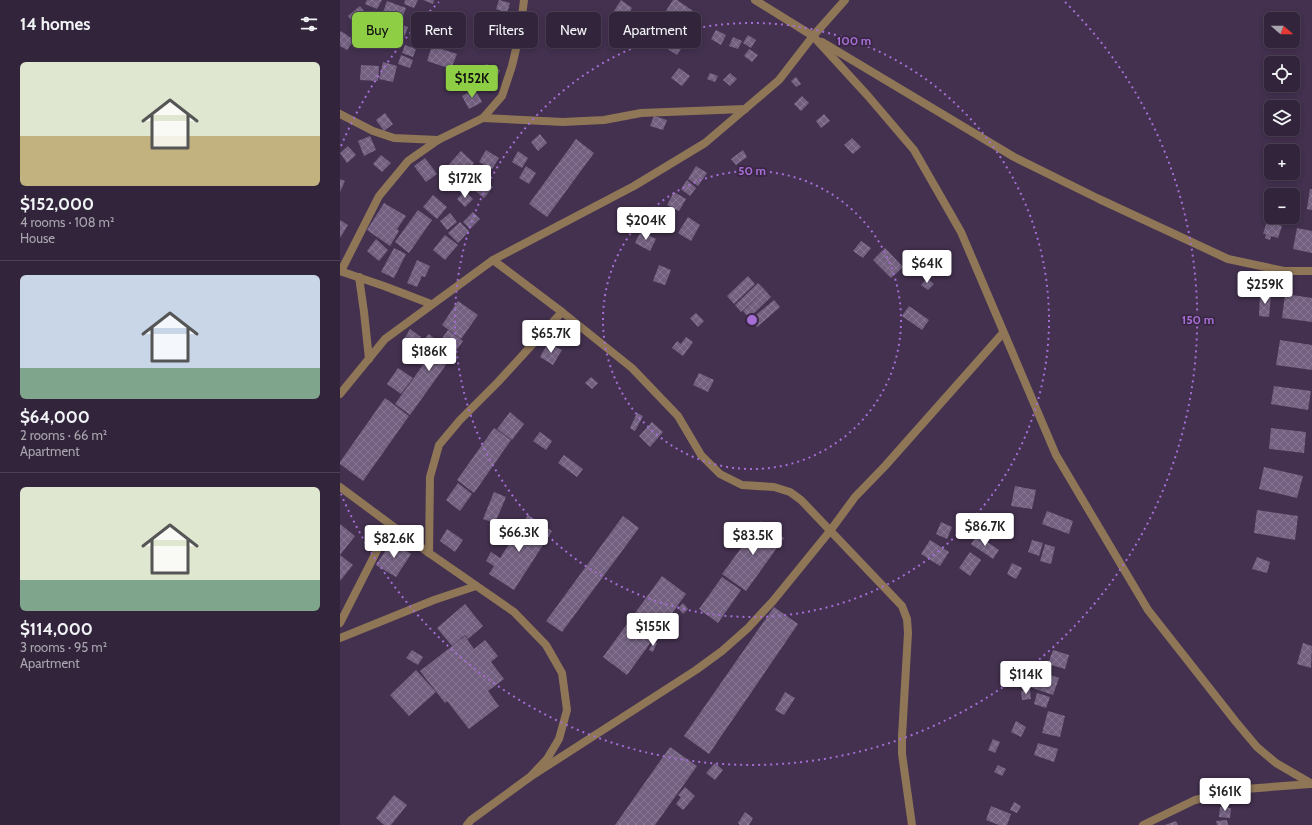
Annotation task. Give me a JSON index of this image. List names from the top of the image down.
{
  "north": "right",
  "page": {
    "heading": "14 homes",
    "map_buttons": ["+", "−"],
    "chip": [
      "Buy",
      "Rent",
      "Filters",
      "New",
      "Apartment"
    ],
    "list": [
      {
        "name": "$152,000",
        "note": "4 rooms · 108 m² · House"
      },
      {
        "name": "$64,000",
        "note": "2 rooms · 66 m² · Apartment"
      },
      {
        "name": "$114,000",
        "note": "3 rooms · 95 m² · Apartment"
      }
    ],
    "price": [
      "$152K",
      "$172K",
      "$204K",
      "$64K",
      "$259K",
      "$65.7K",
      "$186K",
      "$86.7K",
      "$66.3K",
      "$83.5K",
      "$82.6K",
      "$155K",
      "$114K",
      "$161K"
    ]
  },
  "rings": ["100 m", "50 m", "150 m"]
}
